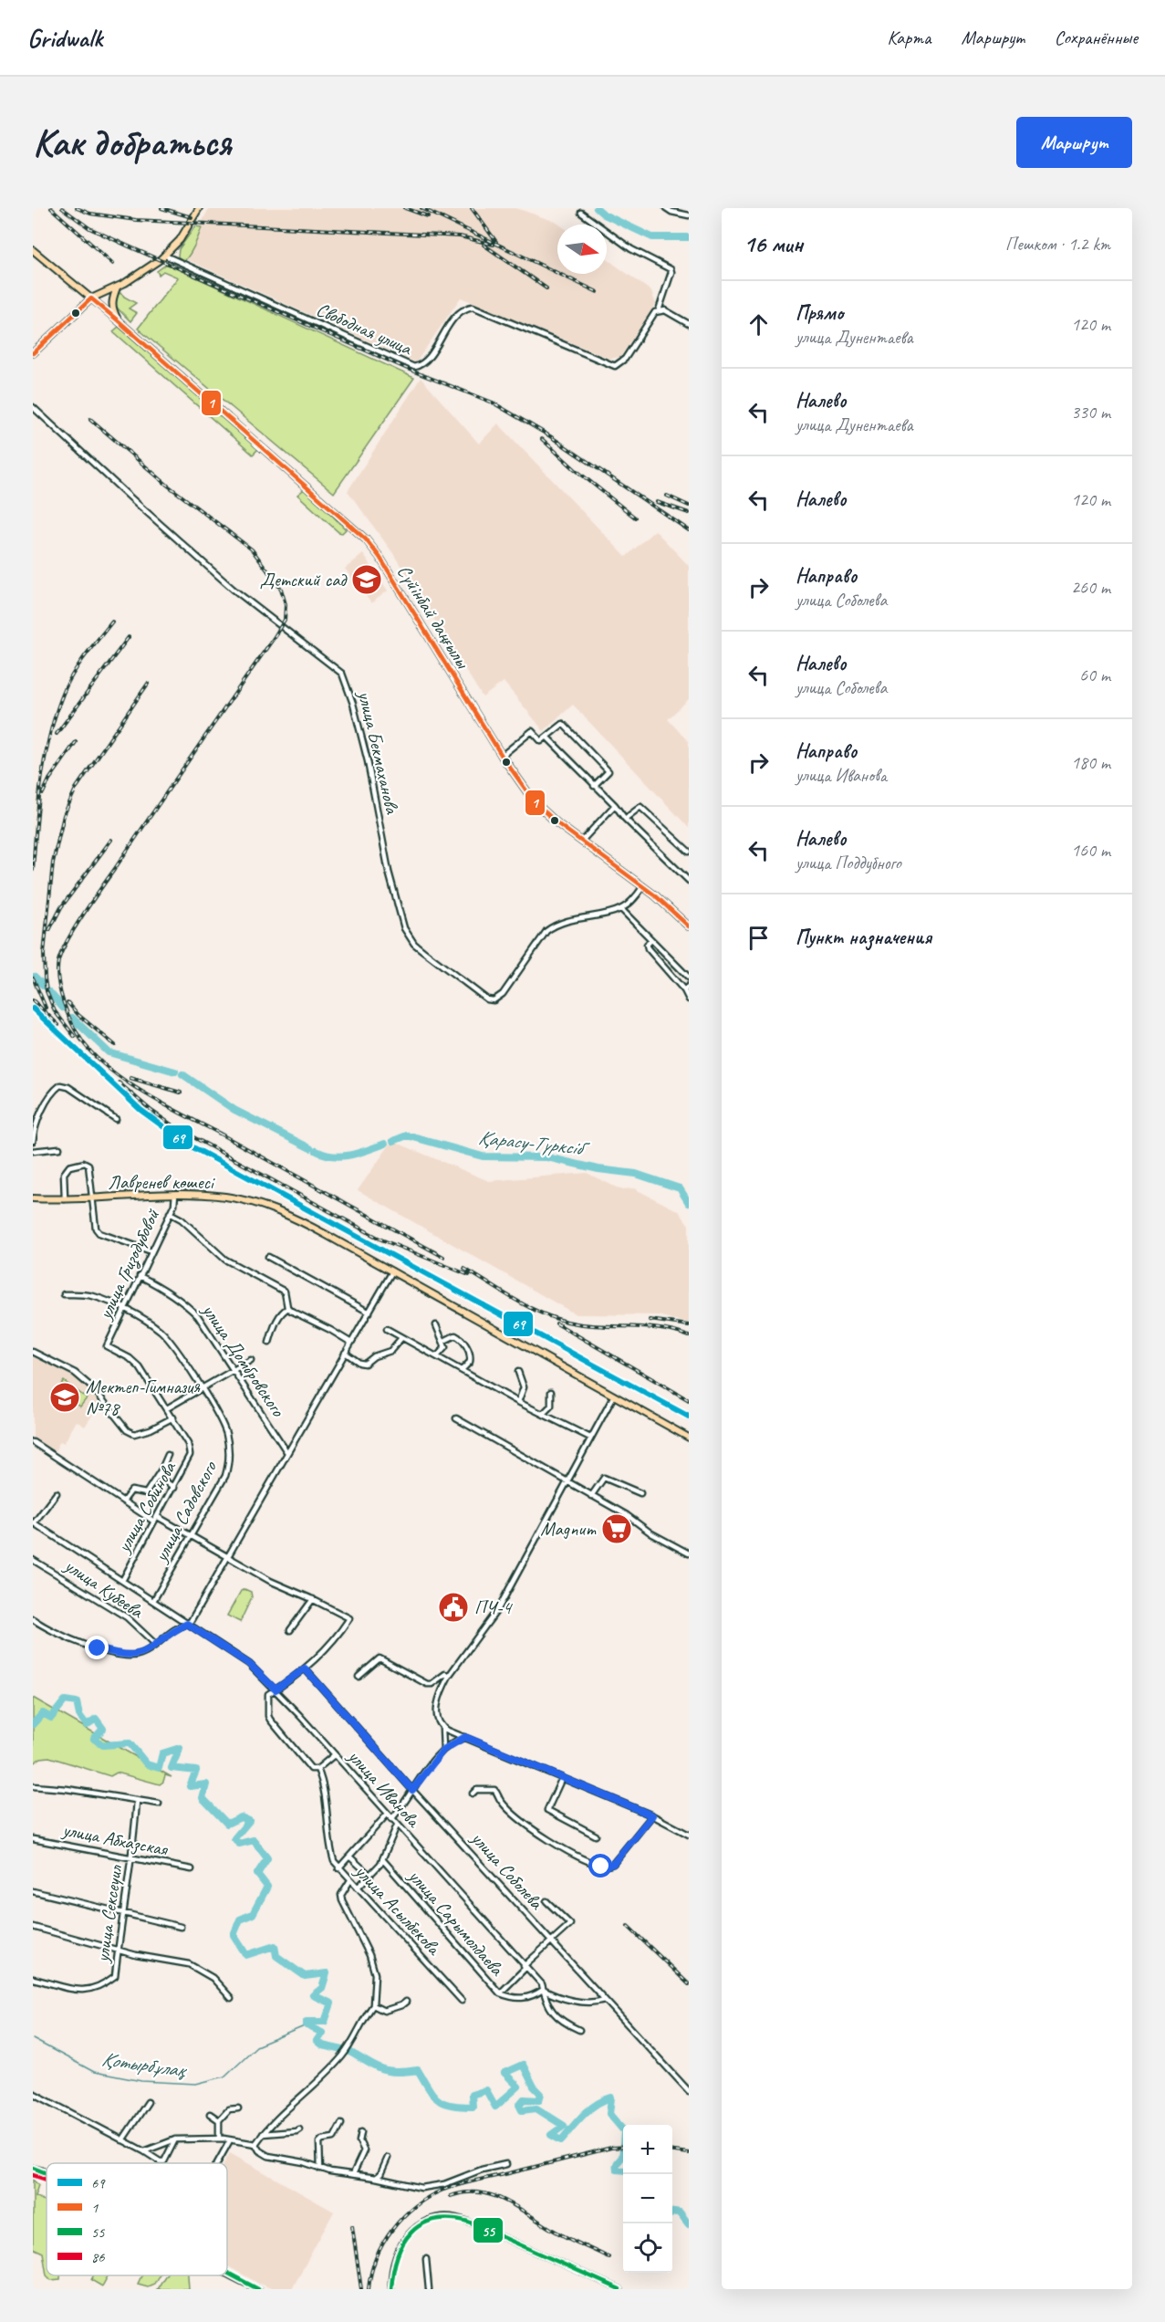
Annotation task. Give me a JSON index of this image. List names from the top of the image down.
{
  "streets": {
    "main road": ["Сүйінбай даңғылы", "Лавренев көшесі"],
    "street": [
      "Свободная улица",
      "улица Бекмаханова",
      "улица Гризодубовой",
      "улица Домбровского",
      "улица Собинова",
      "улица Садовского",
      "улица Кубеева",
      "улица Иванова",
      "улица Абхазская",
      "улица Соболева",
      "улица Асылбекова",
      "улица Сексеуил",
      "улица Сарымолдаева"
    ]
  },
  "crossings": [
    ["Лавренев көшесі", "улица Гризодубовой"],
    ["Лавренев көшесі", "улица Домбровского"],
    ["улица Гризодубовой", "улица Домбровского"],
    ["улица Гризодубовой", "улица Собинова"],
    ["улица Гризодубовой", "улица Садовского"],
    ["улица Домбровского", "улица Иванова"],
    ["улица Собинова", "улица Иванова"],
    ["улица Садовского", "улица Иванова"],
    ["улица Иванова", "улица Асылбекова"],
    ["улица Иванова", "улица Сарымолдаева"],
    ["улица Абхазская", "улица Сексеуил"]
  ],
  "water": ["Қарасу-Түрксіб", "Қотырбұлақ"],
  "places": {
    "school or university": ["Детский сад", "Мектеп-Гимназия №78"],
    "supermarket": ["Magnum"],
    "public building": ["ПЧ-4"]
  },
  "lines": [
    "transit line 1",
    "transit line 69",
    "transit line 55",
    "transit line 86"
  ],
  "legend": [
    "69",
    "1",
    "55",
    "86"
  ],
  "north": "right",
  "page": {
    "header": "Gridwalk",
    "nav": ["Карта", "Маршрут", "Сохранённые"],
    "buttons": "Маршрут",
    "title": "Как добраться",
    "heading": ["16 мин", "Пешком · 1.2 km"],
    "list": [
      ["Прямо", "улица Дунентаева", "120 m"],
      ["Налево", "улица Дунентаева", "330 m"],
      ["Налево", "120 m"],
      ["Направо", "улица Соболева", "260 m"],
      ["Налево", "улица Соболева", "60 m"],
      ["Направо", "улица Иванова", "180 m"],
      ["Налево", "улица Поддубного", "160 m"],
      "Пункт назначения"
    ],
    "map_buttons": ["+", "−"]
  }
}
